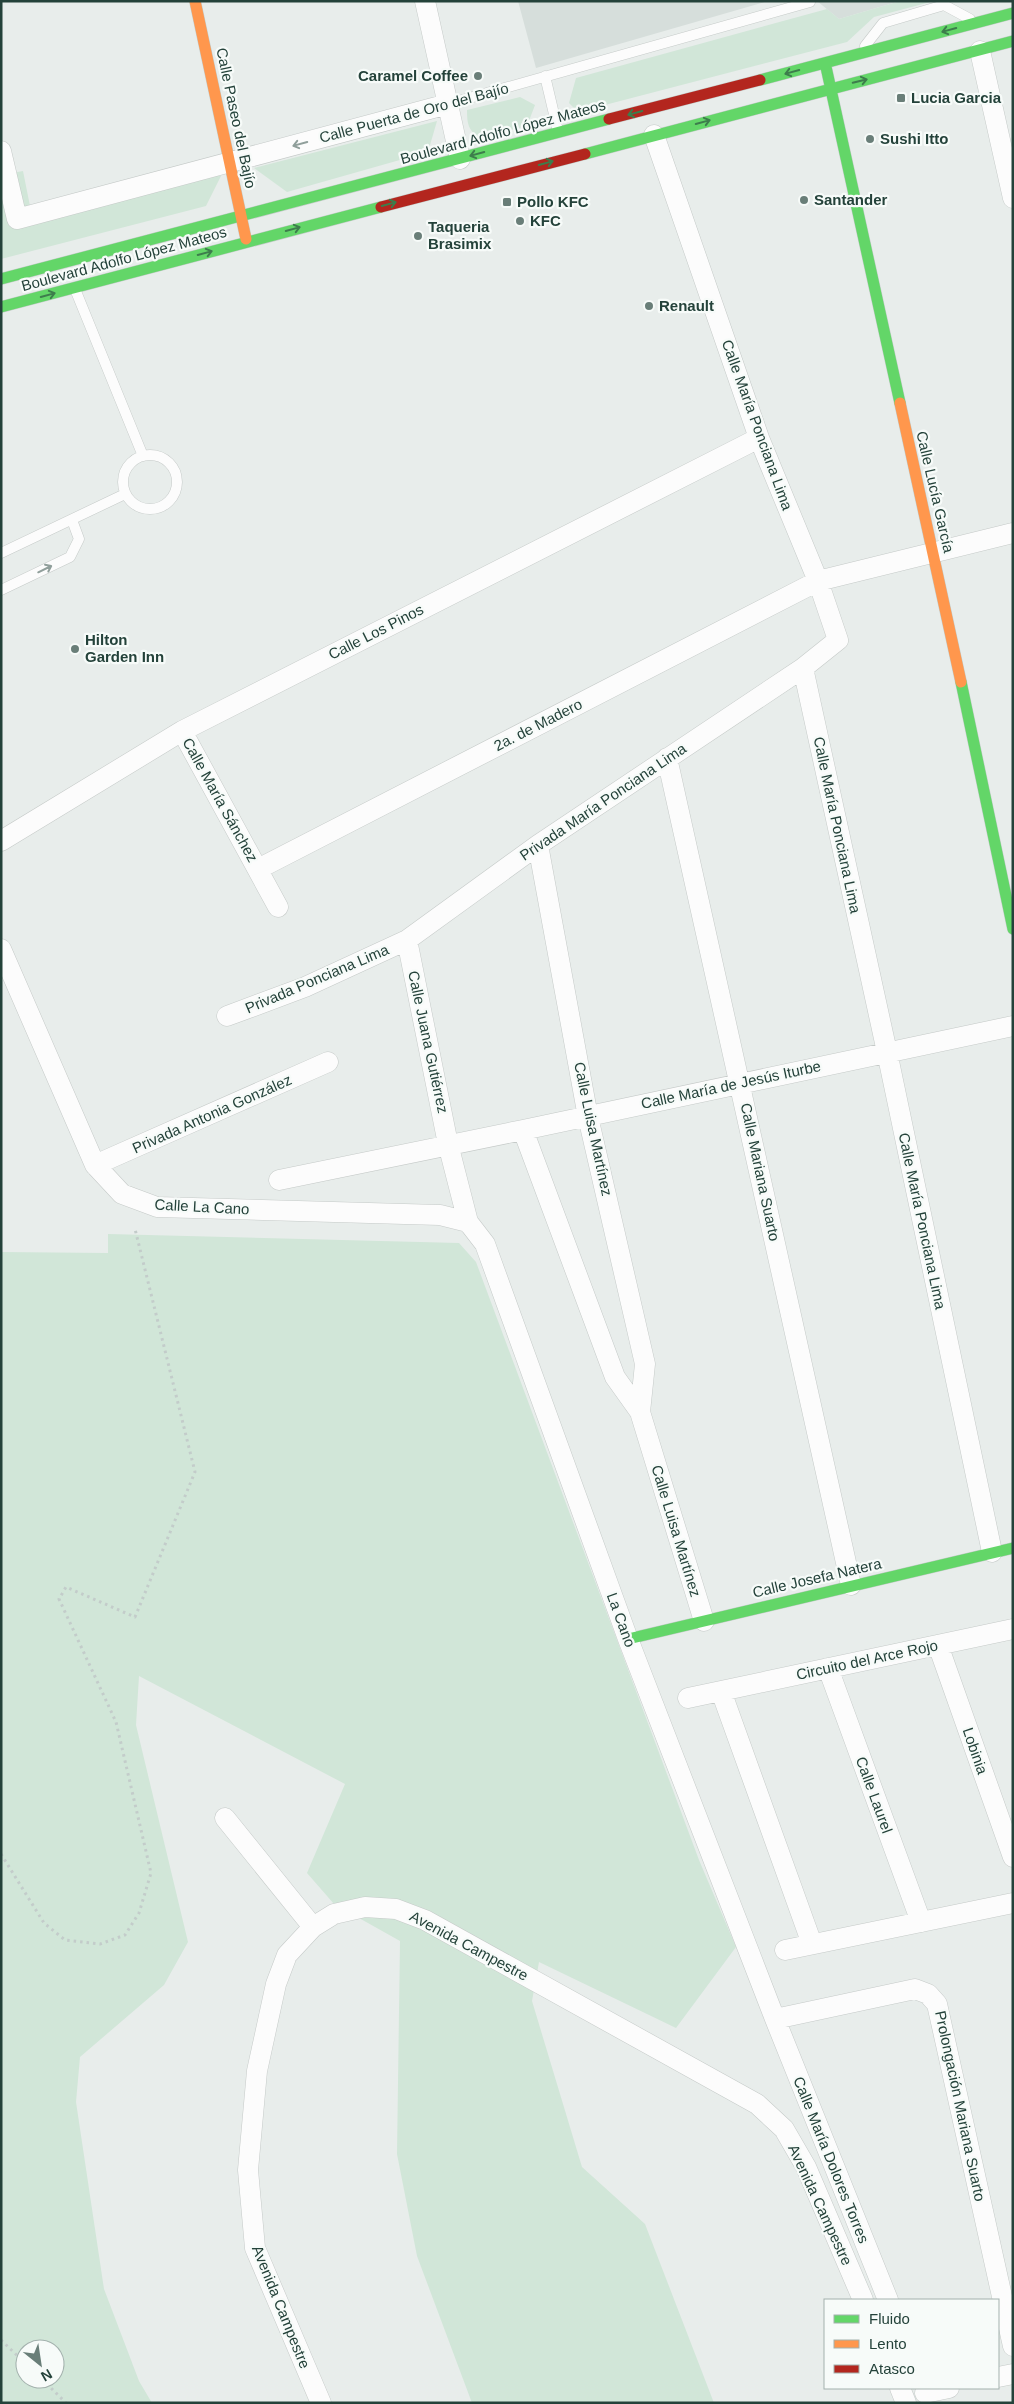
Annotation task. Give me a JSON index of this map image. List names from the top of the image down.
{
  "streets": {
    "main road": [
      "Calle Paseo del Bajío",
      "Boulevard Adolfo López Mateos",
      "Calle Lucía García",
      "Calle Josefa Natera"
    ],
    "street": [
      "Calle Puerta de Oro del Bajío",
      "Calle María Ponciana Lima",
      "Calle Los Pinos",
      "2a. de Madero",
      "Calle María Sánchez",
      "Privada María Ponciana Lima",
      "Privada Ponciana Lima",
      "Calle Juana Gutiérrez",
      "Calle María de Jesús Iturbe",
      "Privada Antonia González",
      "Calle Luisa Martínez",
      "Calle Mariana Suarto",
      "Calle La Cano",
      "La Cano",
      "Circuito del Arce Rojo",
      "Lobinia",
      "Calle Laurel",
      "Avenida Campestre",
      "Prolongación Mariana Suarto",
      "Calle María Dolores Torres"
    ]
  },
  "crossings": [
    ["Calle Puerta de Oro del Bajío", "Calle Paseo del Bajío"],
    ["Calle Paseo del Bajío", "Boulevard Adolfo López Mateos"],
    ["Boulevard Adolfo López Mateos", "Calle María Ponciana Lima"],
    ["Boulevard Adolfo López Mateos", "Calle Lucía García"],
    ["Calle María Ponciana Lima", "Calle Los Pinos"],
    ["Calle María Ponciana Lima", "2a. de Madero"],
    ["Calle María Ponciana Lima", "Privada María Ponciana Lima"],
    ["Calle María Ponciana Lima", "Calle María de Jesús Iturbe"],
    ["Calle María Ponciana Lima", "Calle Josefa Natera"],
    ["Calle Lucía García", "2a. de Madero"],
    ["Calle Los Pinos", "Calle María Sánchez"],
    ["2a. de Madero", "Calle María Sánchez"],
    ["Privada María Ponciana Lima", "Privada Ponciana Lima"],
    ["Privada María Ponciana Lima", "Calle Juana Gutiérrez"],
    ["Privada María Ponciana Lima", "Calle Luisa Martínez"],
    ["Privada María Ponciana Lima", "Calle Mariana Suarto"],
    ["Privada Ponciana Lima", "Calle Juana Gutiérrez"],
    ["Calle Juana Gutiérrez", "Calle María de Jesús Iturbe"],
    ["Calle María de Jesús Iturbe", "Calle Luisa Martínez"],
    ["Calle María de Jesús Iturbe", "Calle Mariana Suarto"],
    ["Privada Antonia González", "Calle La Cano"],
    ["Calle Luisa Martínez", "Calle Josefa Natera"],
    ["Calle Mariana Suarto", "Calle Josefa Natera"],
    ["Calle La Cano", "La Cano"],
    ["Calle Josefa Natera", "La Cano"],
    ["La Cano", "Prolongación Mariana Suarto"],
    ["La Cano", "Calle María Dolores Torres"],
    ["Circuito del Arce Rojo", "Lobinia"],
    ["Circuito del Arce Rojo", "Calle Laurel"],
    ["Prolongación Mariana Suarto", "Calle María Dolores Torres"]
  ],
  "places": {
    "other": [
      "Caramel Coffee",
      "Sushi Itto",
      "Santander",
      "KFC",
      "Taqueria Brasimix",
      "Renault",
      "Hilton Garden Inn"
    ],
    "transit": ["Lucia Garcia", "Pollo KFC"]
  },
  "legend": ["Fluido", "Lento", "Atasco"],
  "north": "bottom right"
}
